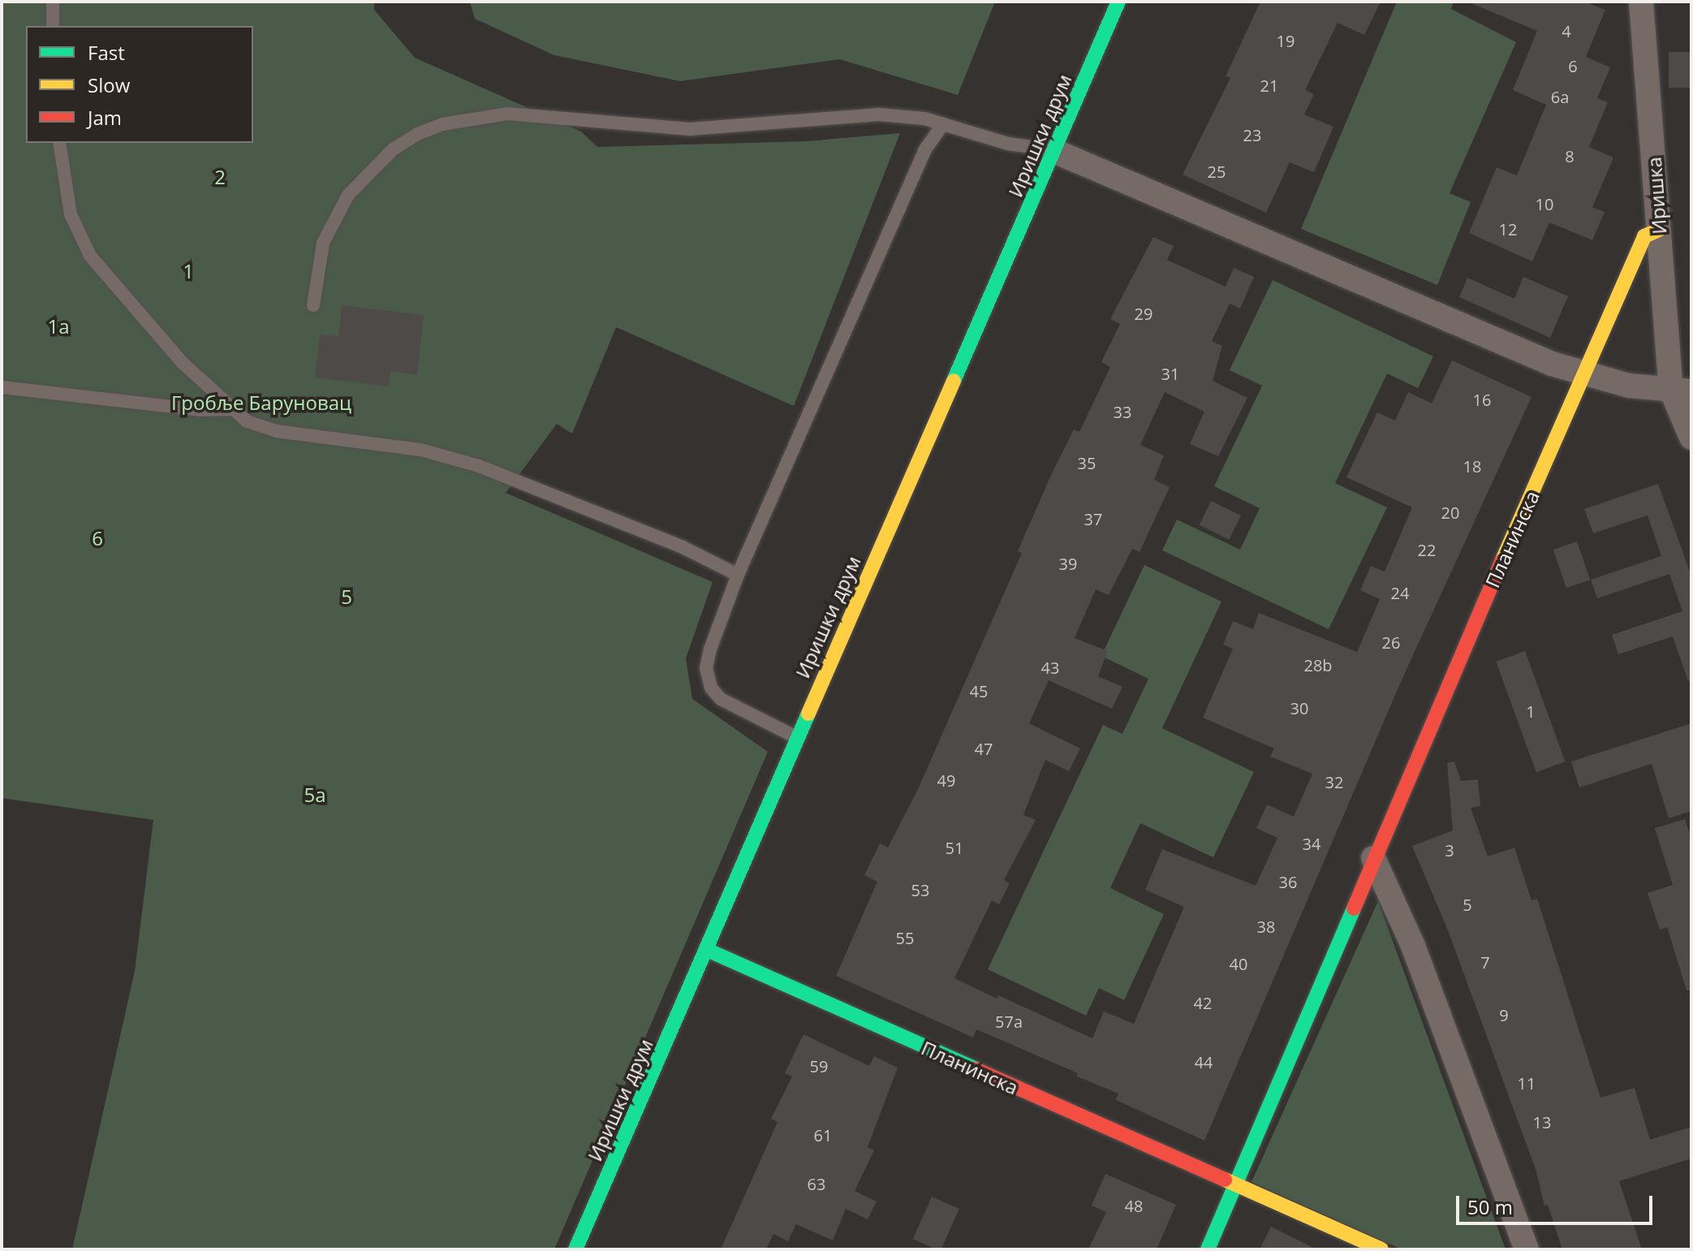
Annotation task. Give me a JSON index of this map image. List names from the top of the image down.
{
  "streets": {
    "street": ["Иришки друм", "Иришка", "Планинска"]
  },
  "crossings": [
    ["Иришки друм", "Планинска"],
    ["Иришка", "Планинска"]
  ],
  "parks": [
    "2",
    "1",
    "1a",
    "Гробље Баруновац",
    "6",
    "5",
    "5a"
  ],
  "house_numbers": [
    "4",
    "19",
    "6",
    "21",
    "6a",
    "23",
    "8",
    "25",
    "10",
    "12",
    "29",
    "31",
    "16",
    "33",
    "35",
    "18",
    "20",
    "37",
    "22",
    "39",
    "24",
    "26",
    "28b",
    "43",
    "45",
    "30",
    "1",
    "47",
    "49",
    "32",
    "34",
    "51",
    "3",
    "36",
    "53",
    "5",
    "38",
    "55",
    "7",
    "40",
    "42",
    "9",
    "57a",
    "44",
    "59",
    "11",
    "13",
    "61",
    "63",
    "48"
  ],
  "legend": ["Fast", "Slow", "Jam"],
  "scale_bar": "50 m"
}
